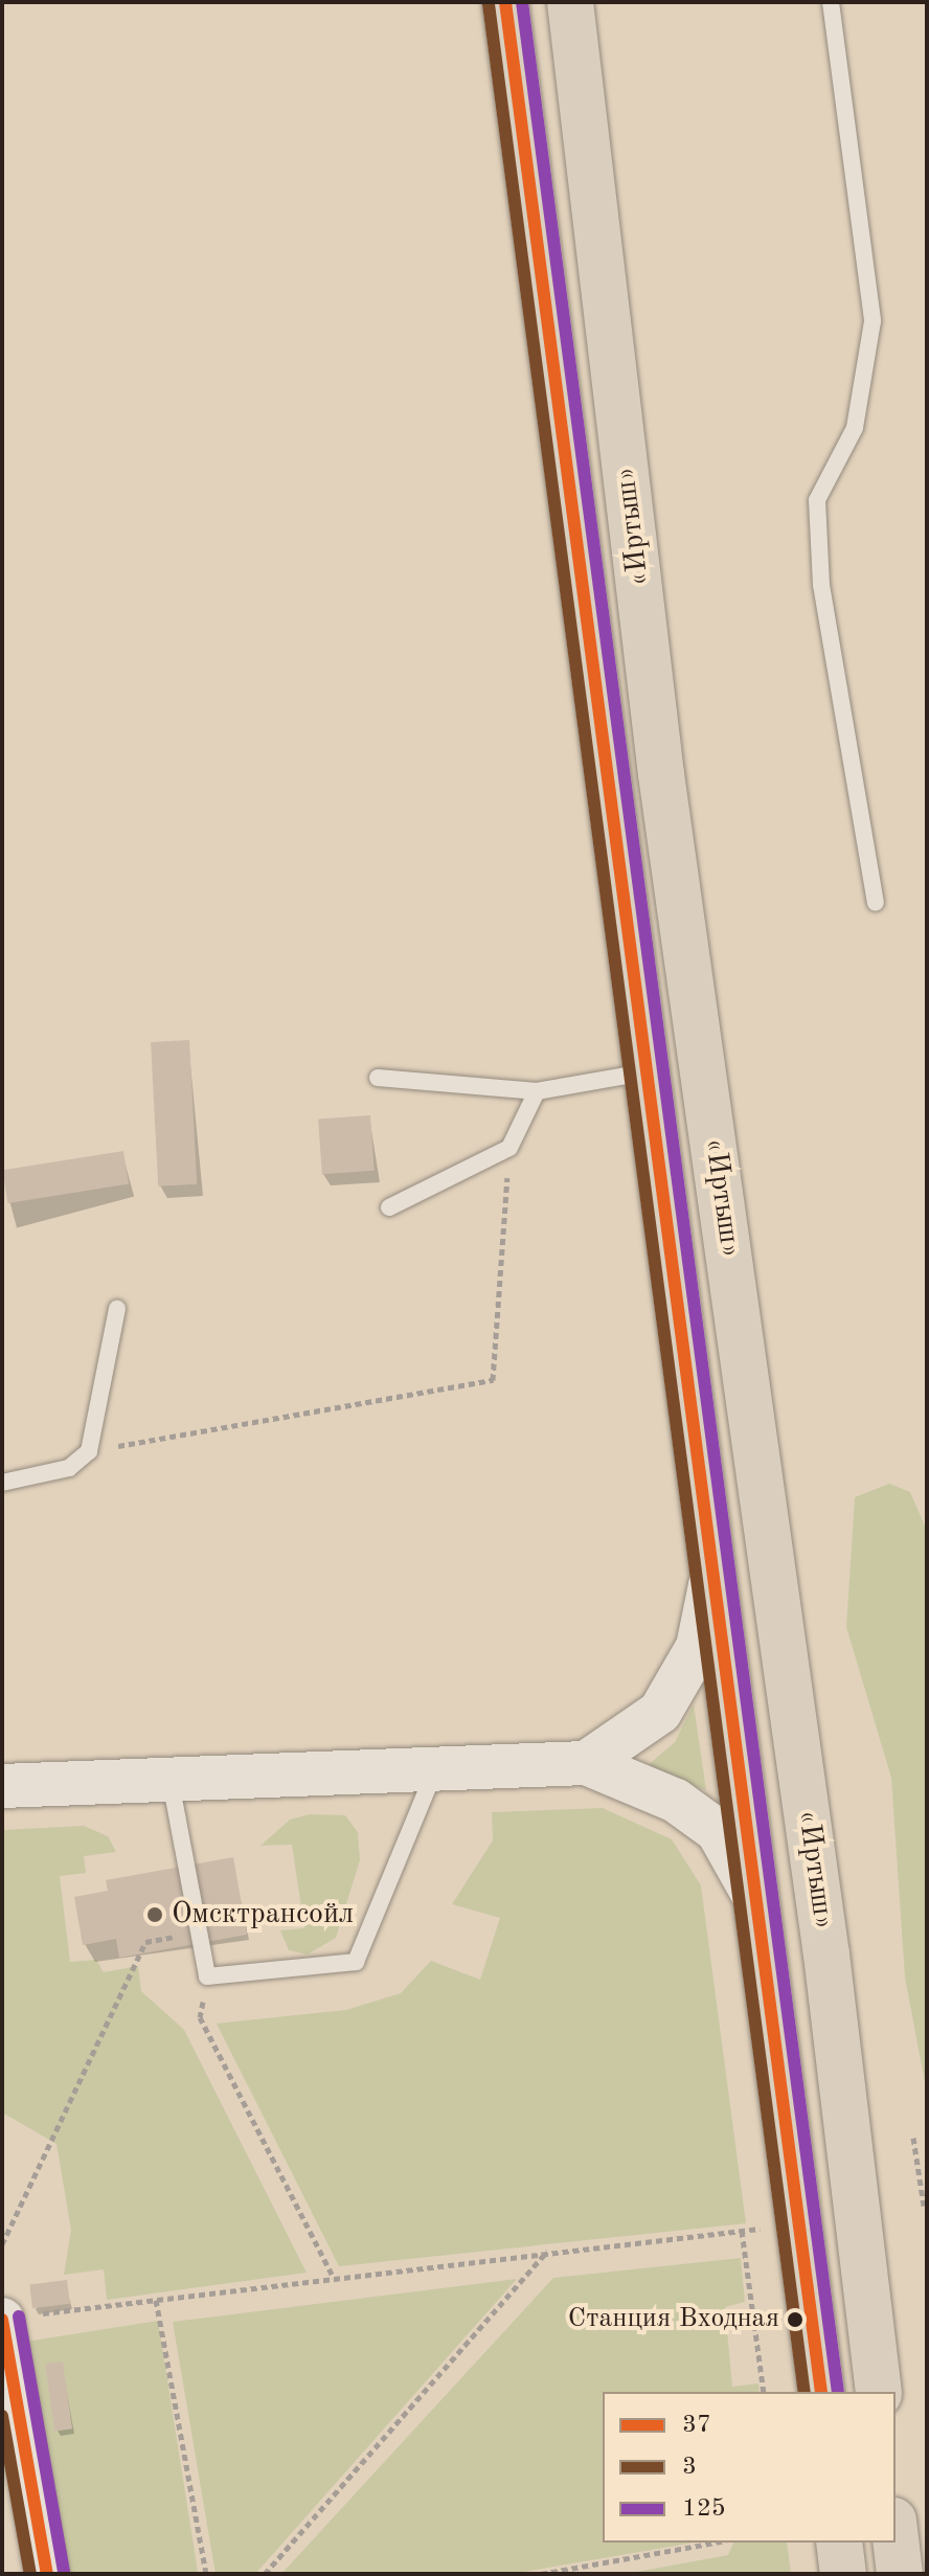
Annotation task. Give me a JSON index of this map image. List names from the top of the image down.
{
  "streets": {
    "main road": ["«Иртыш»"]
  },
  "places": ["Омсктрансойл", "Станция Входная"],
  "lines": ["transit line 37", "transit line 125", "transit line 3"],
  "legend": ["37", "3", "125"]
}
